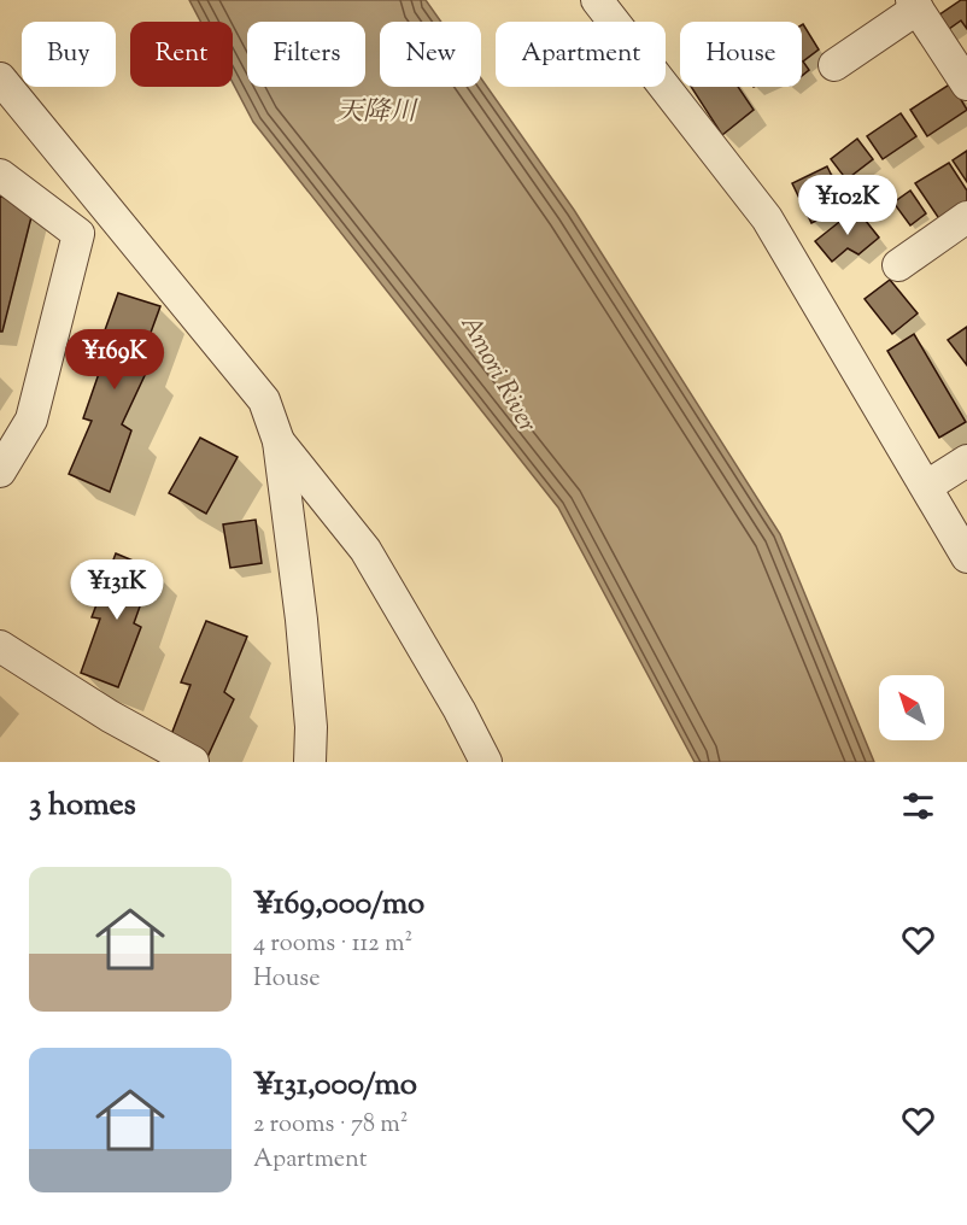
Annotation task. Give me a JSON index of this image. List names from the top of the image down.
{
  "water": ["天降川", "Amori River"],
  "north": "top left",
  "page": {
    "chip": [
      "Buy",
      "Rent",
      "Filters",
      "New",
      "Apartment",
      "House"
    ],
    "price": ["¥102K", "¥169K", "¥131K"],
    "heading": "3 homes",
    "list": [
      {
        "name": "¥169,000/mo",
        "note": "4 rooms · 112 m² · House"
      },
      {
        "name": "¥131,000/mo",
        "note": "2 rooms · 78 m² · Apartment"
      }
    ]
  }
}
